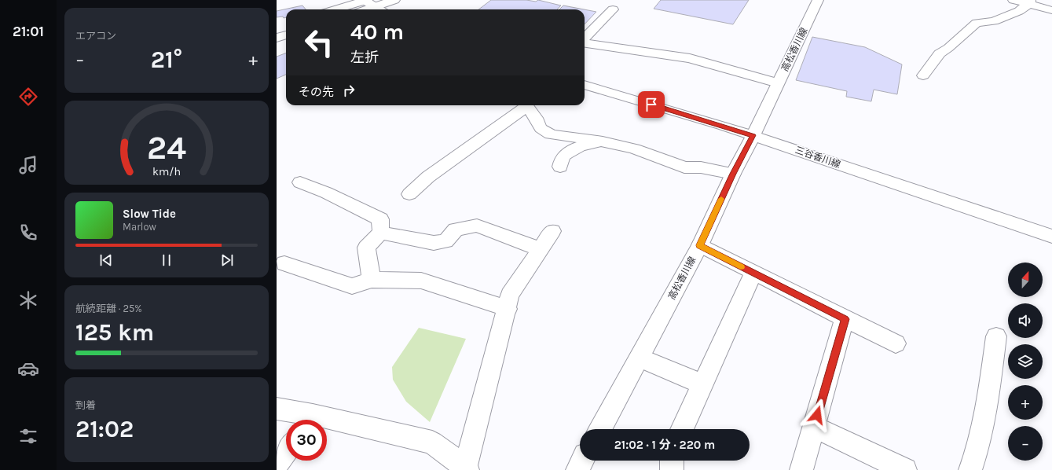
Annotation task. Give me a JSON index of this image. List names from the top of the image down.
{
  "streets": {
    "main road": ["高松香川線", "三谷香川線"]
  },
  "crossings": [
    ["高松香川線", "三谷香川線"]
  ],
  "north": "top",
  "page": {
    "tabs": "21:01",
    "tile": [
      "エアコン",
      ["航続距離 · 25%", "125 km"],
      ["到着", "21:02"]
    ],
    "turn": ["40 m", "左折"],
    "heat": ["−", "21°", "+"],
    "then": "その先",
    "song": ["Slow Tide", "Marlow"],
    "map_buttons": ["+", "−"],
    "limit": "30",
    "trip": "21:02 · 1 分 · 220 m",
    "gauge": ["24", "km/h"]
  }
}
